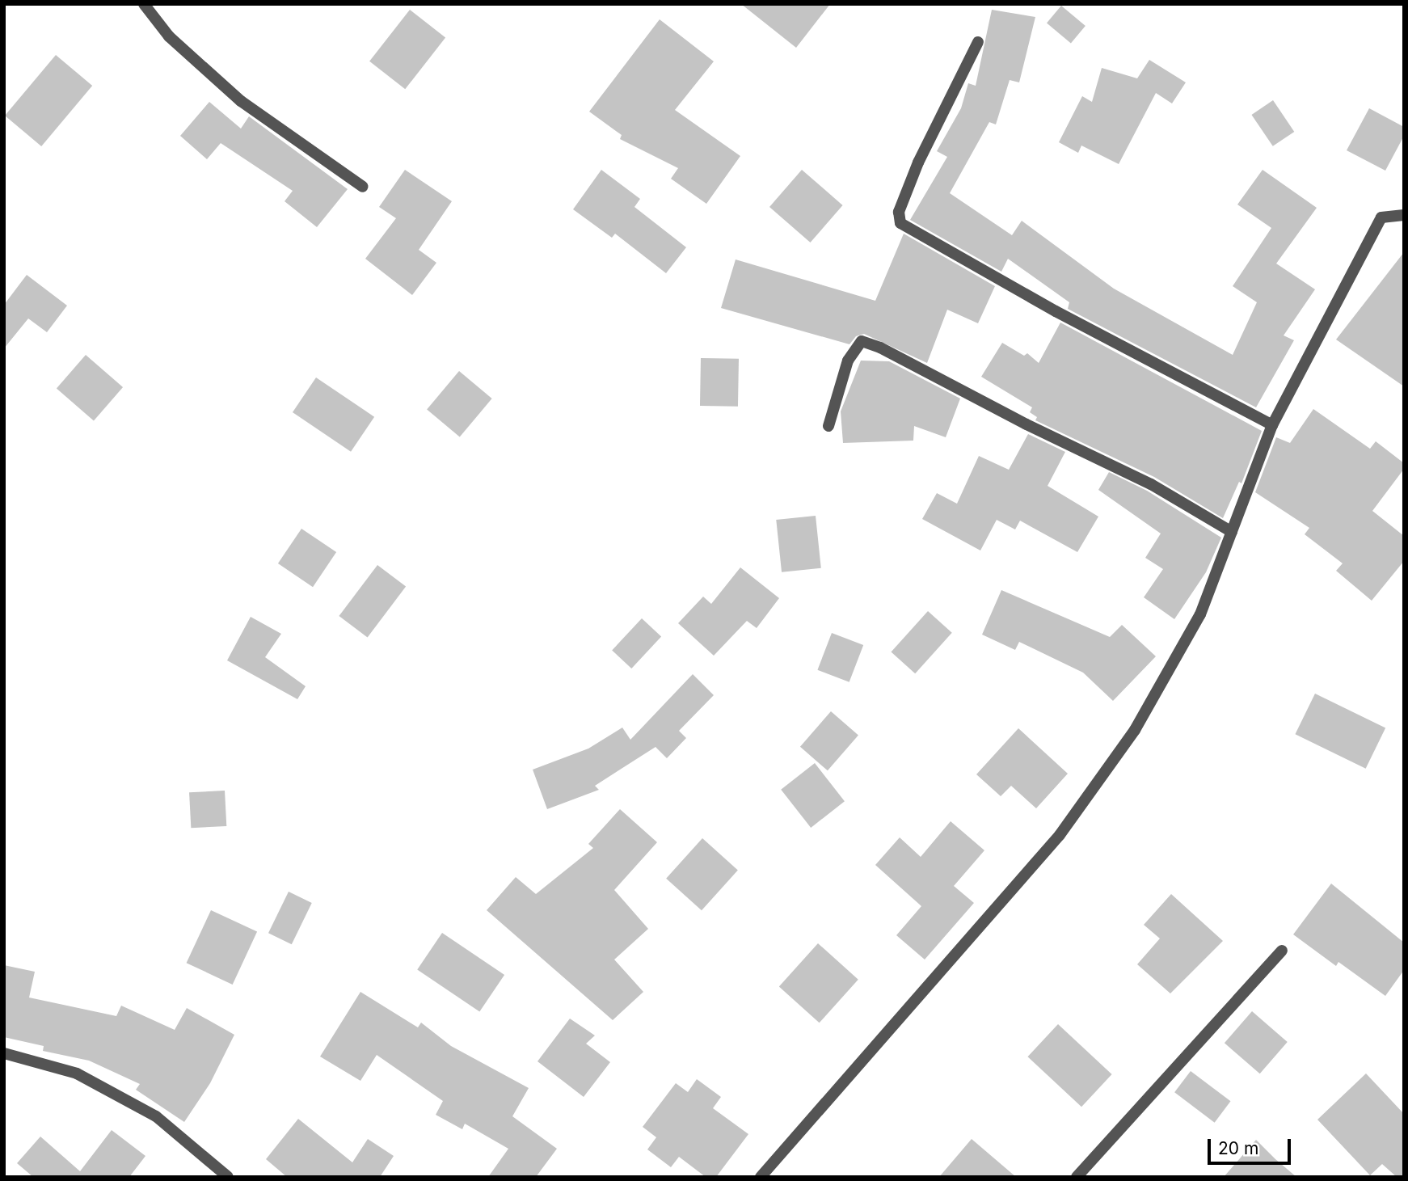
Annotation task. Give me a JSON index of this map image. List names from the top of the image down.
{
  "scale_bar": "20 m"
}
